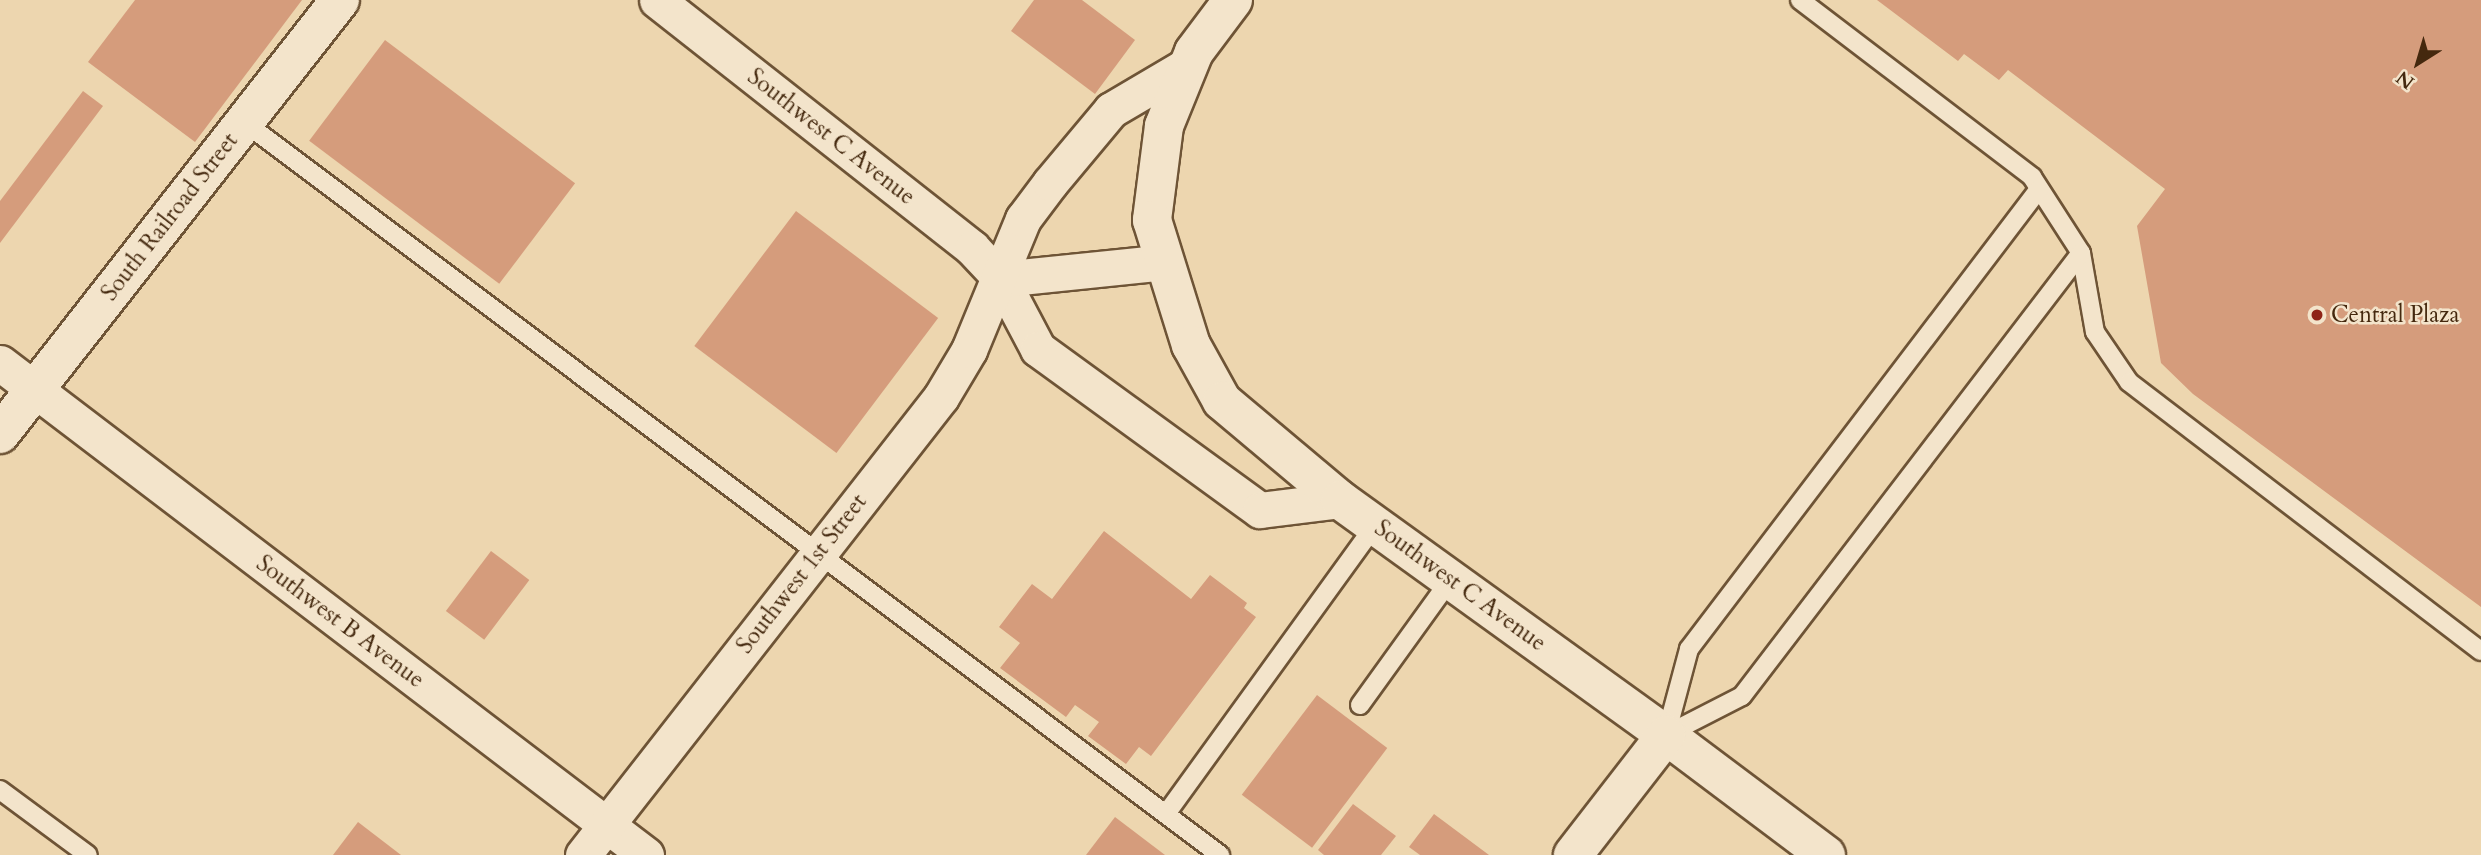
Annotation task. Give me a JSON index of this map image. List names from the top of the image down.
{
  "streets": {
    "main road": ["Southwest C Avenue", "South Railroad Street"],
    "street": ["Southwest 1st Street", "Southwest B Avenue"]
  },
  "crossings": [
    ["Southwest C Avenue", "Southwest 1st Street"],
    ["South Railroad Street", "Southwest B Avenue"],
    ["Southwest 1st Street", "Southwest B Avenue"]
  ],
  "places": ["Central Plaza"],
  "north": "bottom left"
}
